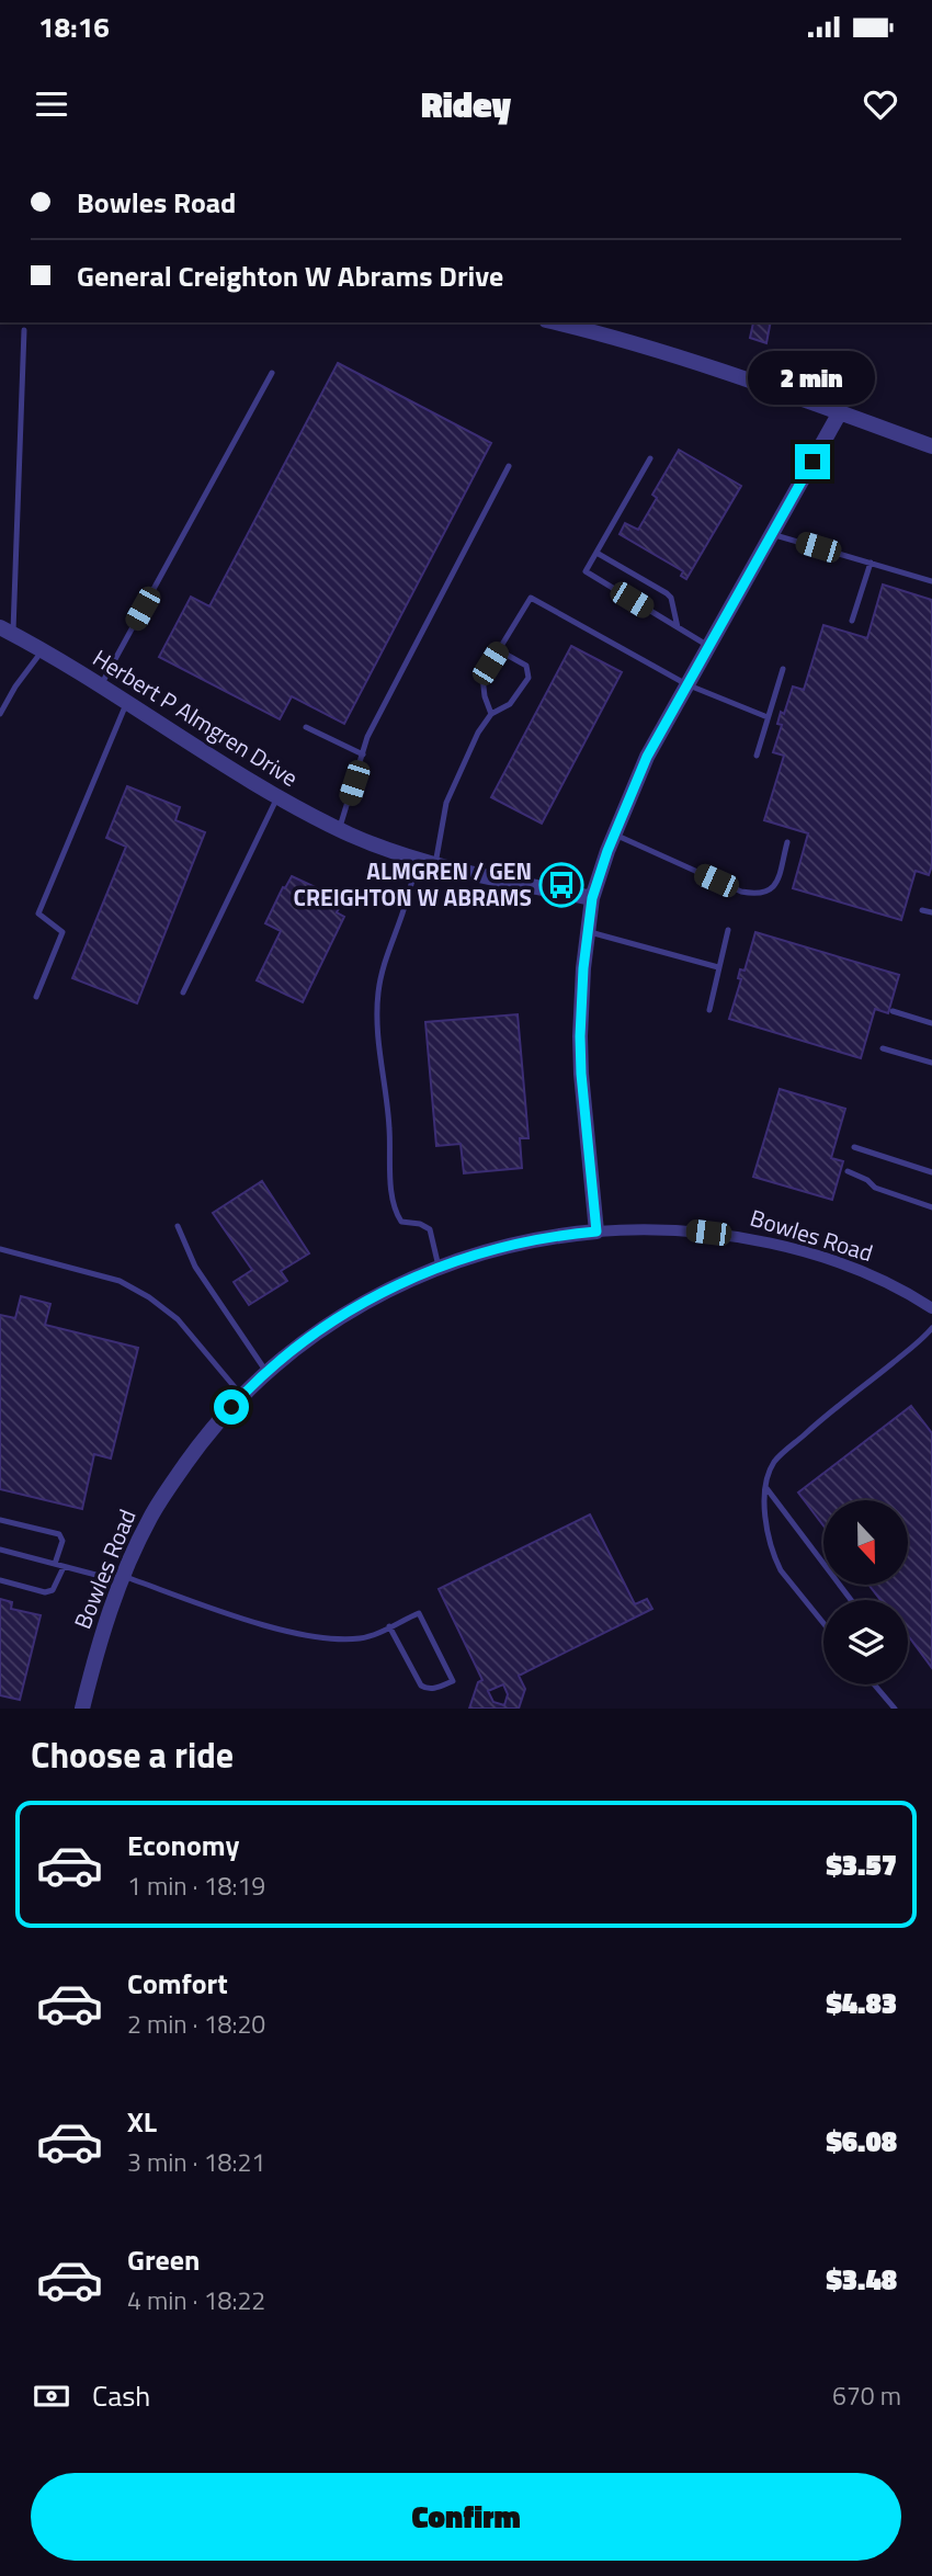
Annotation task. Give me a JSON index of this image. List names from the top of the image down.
{
  "streets": {
    "street": ["Herbert P Almgren Drive", "Bowles Road"]
  },
  "places": {
    "bus stop": ["ALMGREN / GEN CREIGHTON W ABRAMS"]
  },
  "north": "bottom",
  "page": {
    "status": "18:16",
    "header": "Ridey",
    "banner": ["Bowles Road", "General Creighton W Abrams Drive"],
    "bubble": "2 min",
    "heading": "Choose a ride",
    "list": [
      {
        "name": "Economy",
        "note": "1 min · 18:19",
        "value": "$3.57"
      },
      {
        "name": "Comfort",
        "note": "2 min · 18:20",
        "value": "$4.83"
      },
      {
        "name": "XL",
        "note": "3 min · 18:21",
        "value": "$6.08"
      },
      {
        "name": "Green",
        "note": "4 min · 18:22",
        "value": "$3.48"
      }
    ],
    "pay": ["Cash", "670 m"],
    "buttons": "Confirm"
  }
}
